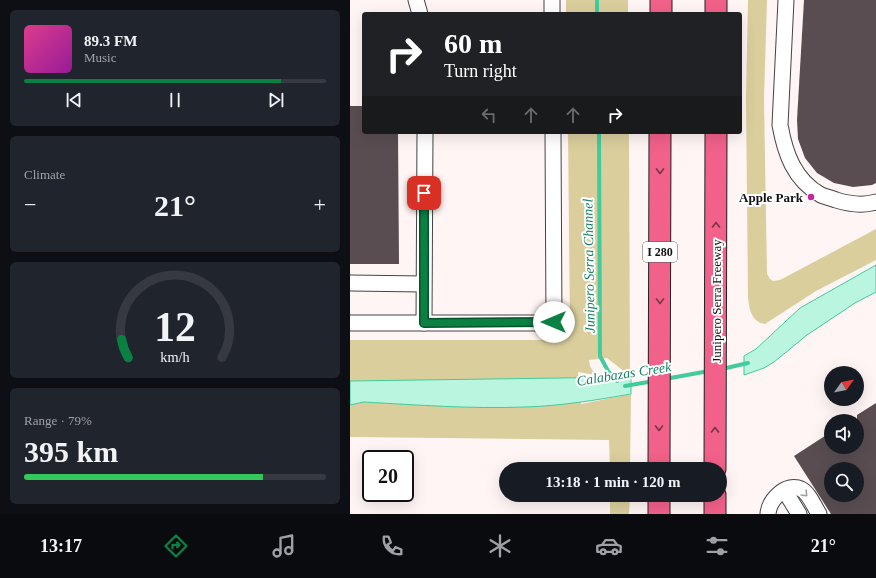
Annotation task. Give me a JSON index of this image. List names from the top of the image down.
{
  "streets": {
    "highway": ["I 280", "Junipero Serra Freeway"]
  },
  "water": ["Junipero Serra Channel", "Calabazas Creek"],
  "places": ["Apple Park"],
  "north": "top right",
  "page": {
    "turn": ["60 m", "Turn right"],
    "song": ["89.3 FM", "Music"],
    "tile": [
      "Climate",
      ["Range · 79%", "395 km"]
    ],
    "heat": ["−", "21°", "+"],
    "limit": "20",
    "trip": "13:18 · 1 min · 120 m",
    "tabs": ["13:17", "21°"],
    "gauge": ["12", "km/h"]
  }
}
